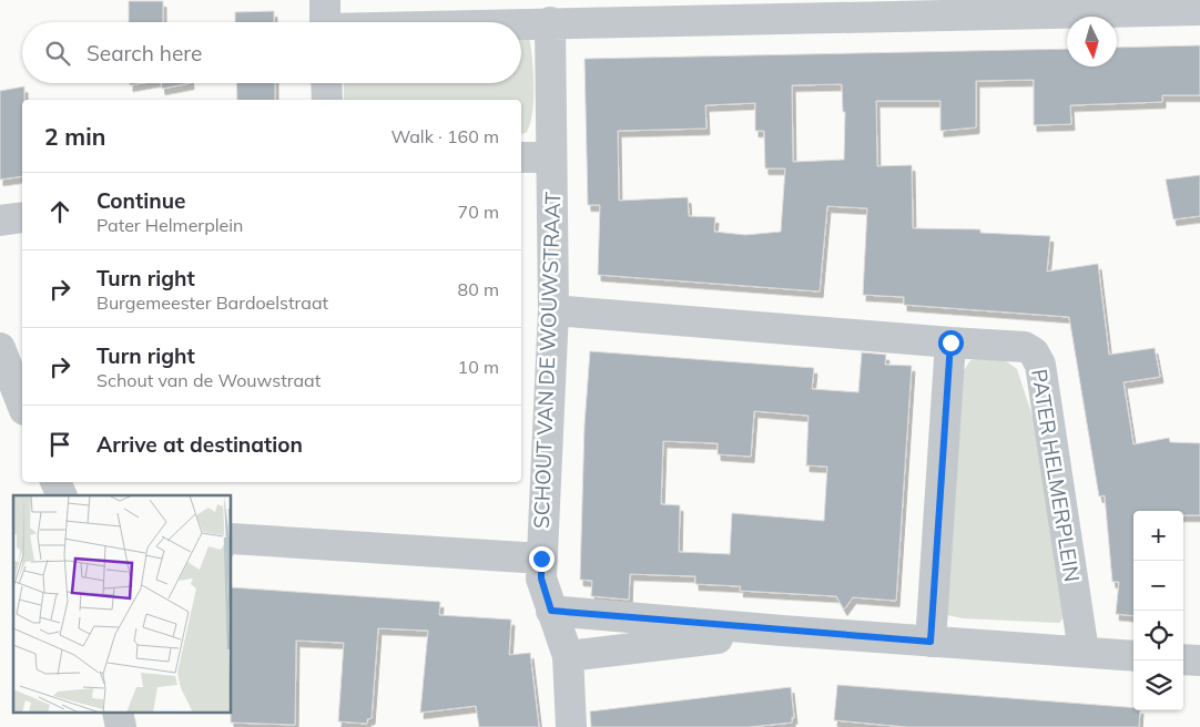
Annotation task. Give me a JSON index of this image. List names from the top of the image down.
{
  "streets": {
    "street": ["SCHOUT VAN DE WOUWSTRAAT", "PATER HELMERPLEIN"]
  },
  "crossings": [
    ["SCHOUT VAN DE WOUWSTRAAT", "PATER HELMERPLEIN"]
  ],
  "north": "bottom",
  "page": {
    "search": "Search here",
    "heading": ["2 min", "Walk · 160 m"],
    "list": [
      ["Continue", "Pater Helmerplein", "70 m"],
      ["Turn right", "Burgemeester Bardoelstraat", "80 m"],
      ["Turn right", "Schout van de Wouwstraat", "10 m"],
      "Arrive at destination"
    ],
    "map_buttons": ["+", "−"]
  }
}
